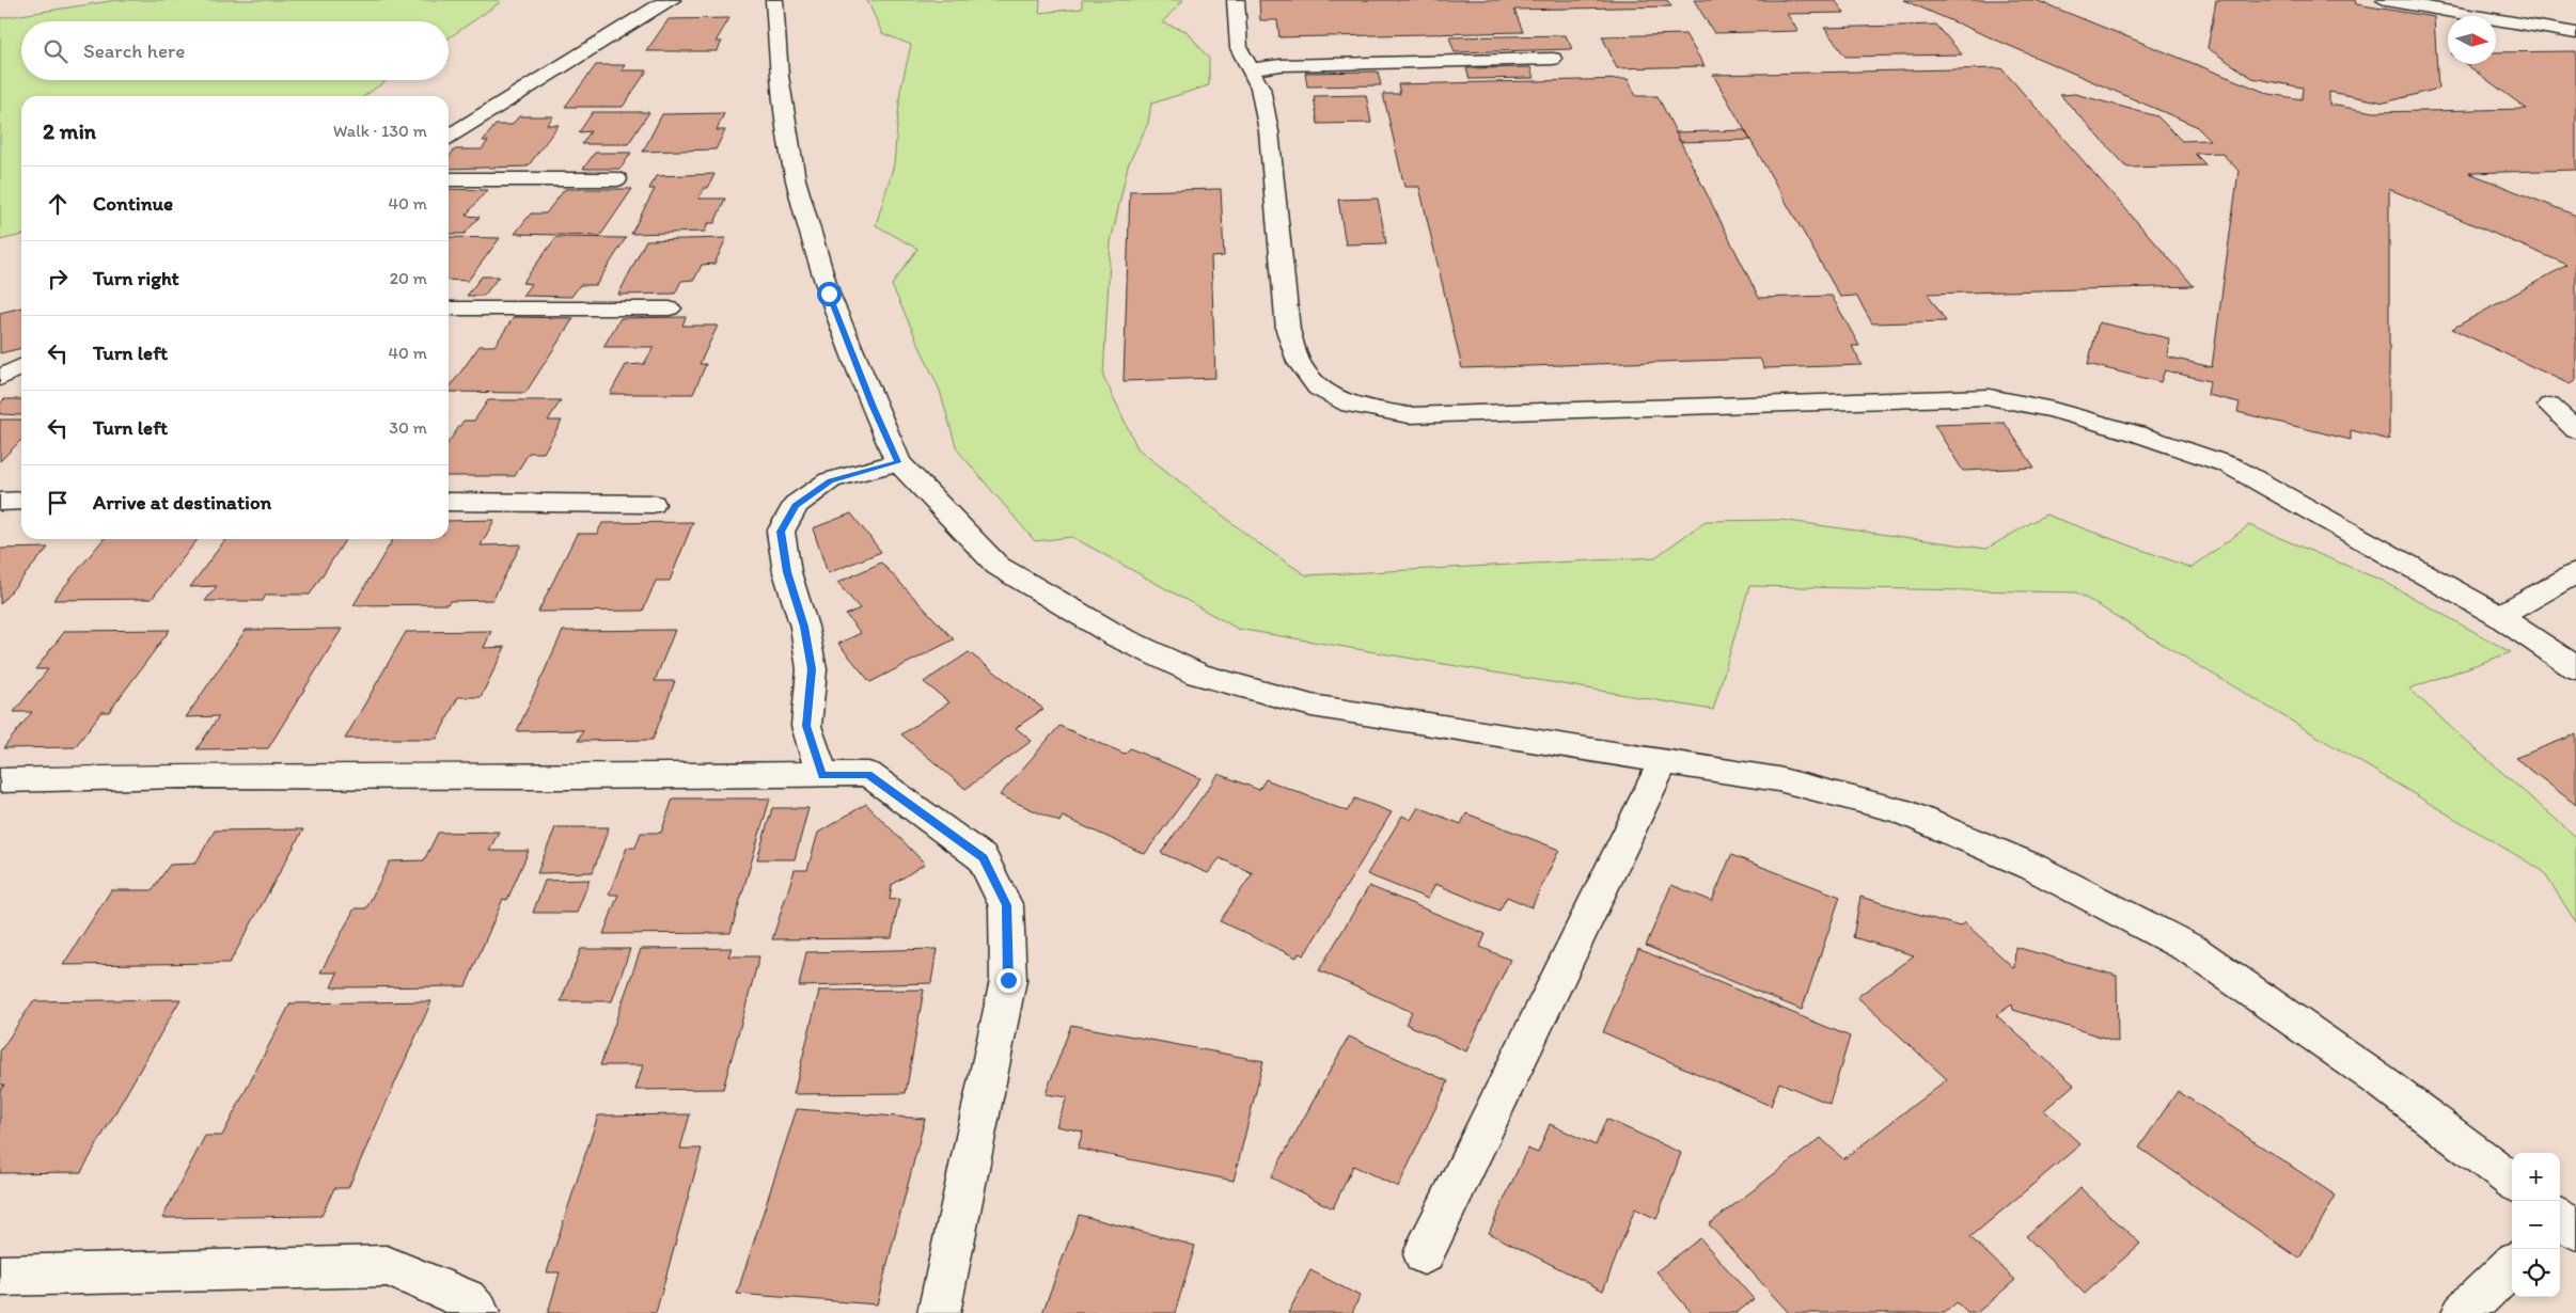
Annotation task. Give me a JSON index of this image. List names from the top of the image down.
{
  "north": "right",
  "page": {
    "search": "Search here",
    "heading": ["2 min", "Walk · 130 m"],
    "list": [
      ["Continue", "40 m"],
      ["Turn right", "20 m"],
      ["Turn left", "40 m"],
      ["Turn left", "30 m"],
      "Arrive at destination"
    ],
    "map_buttons": ["+", "−"]
  }
}
